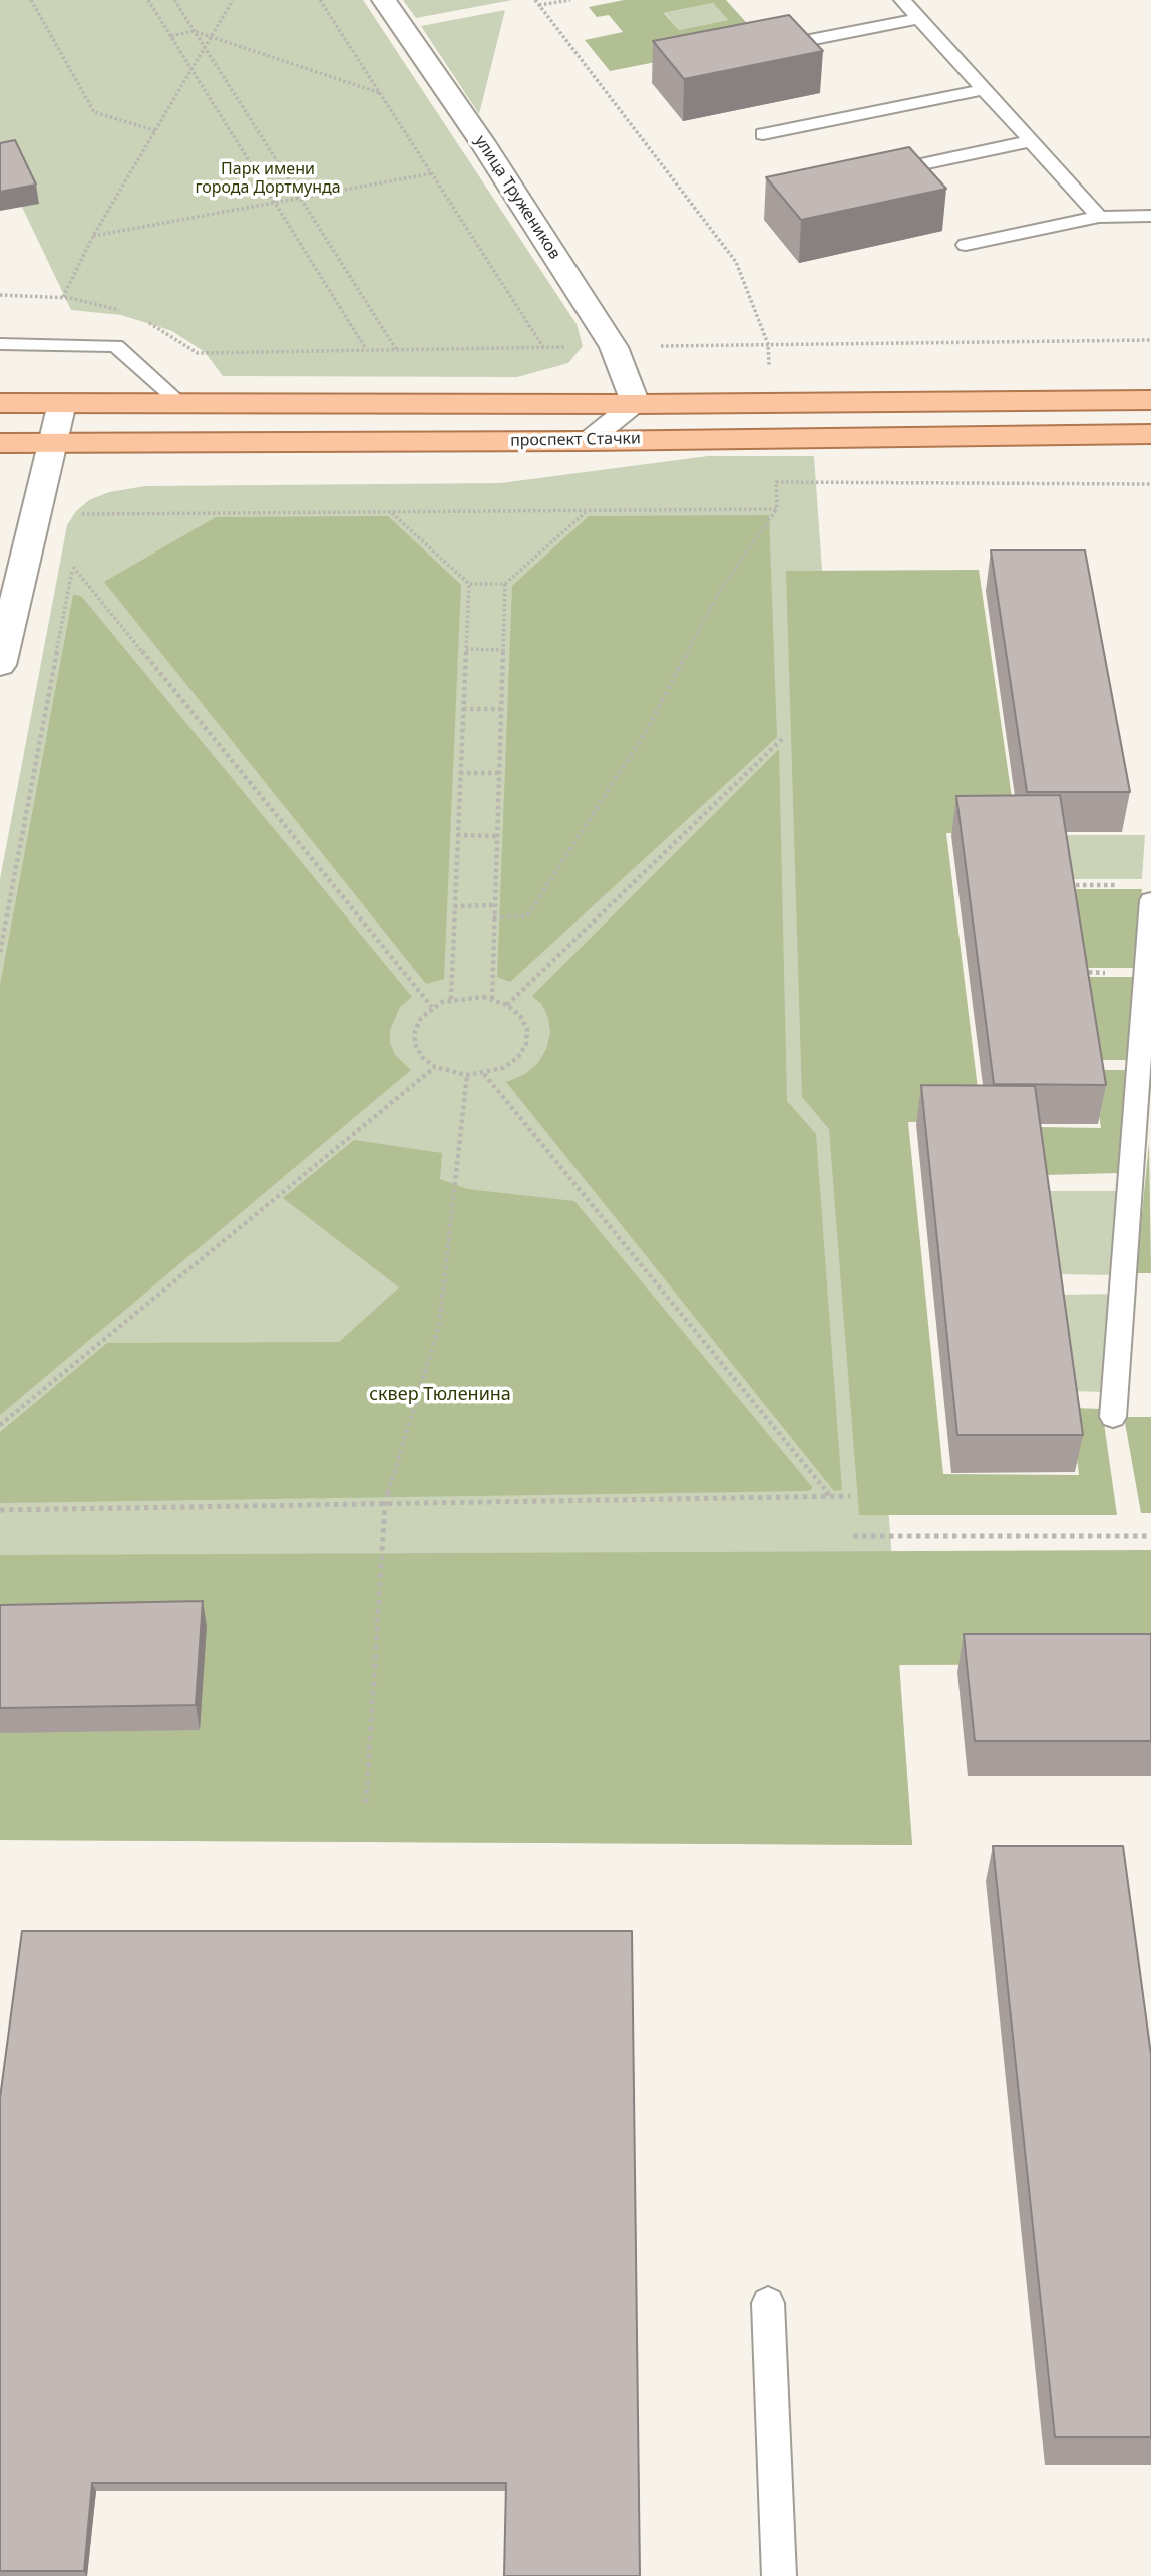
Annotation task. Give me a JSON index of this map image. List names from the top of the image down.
{
  "streets": {
    "main road": ["улица Тружеников", "проспект Стачки"]
  },
  "crossings": [
    ["улица Тружеников", "проспект Стачки"]
  ],
  "parks": ["Парк имени города Дортмунда", "сквер Тюленина"]
}
